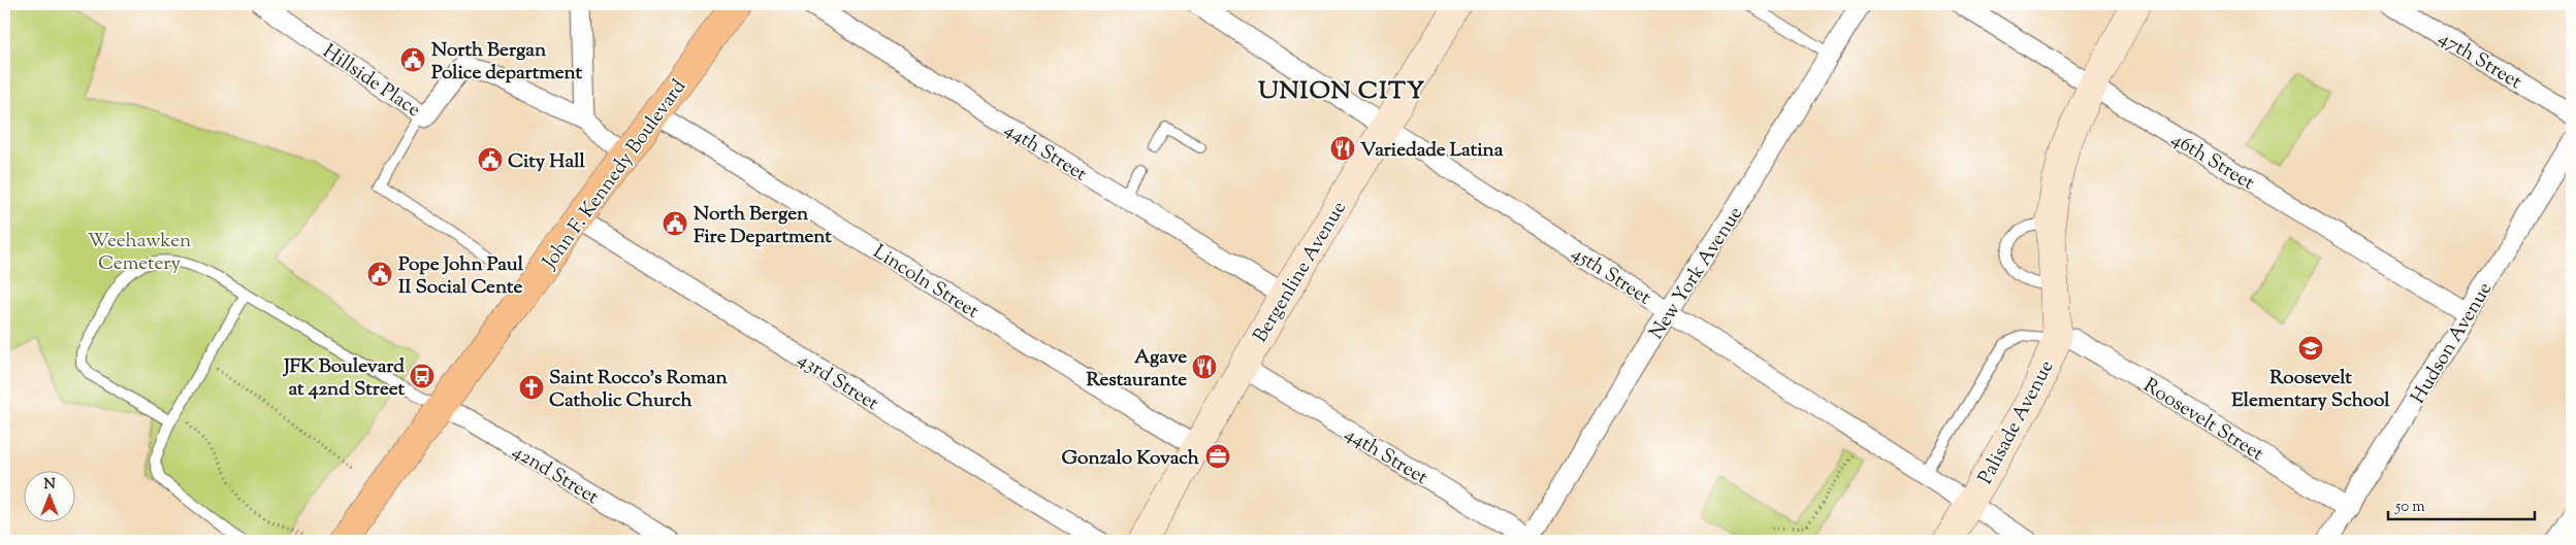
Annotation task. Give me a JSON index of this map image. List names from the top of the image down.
{
  "streets": {
    "main road": ["John F. Kennedy Boulevard"],
    "street": [
      "47th Street",
      "Hillside Place",
      "44th Street",
      "46th Street",
      "Bergenline Avenue",
      "New York Avenue",
      "45th Street",
      "Lincoln Street",
      "Hudson Avenue",
      "43rd Street",
      "Roosevelt Street",
      "Palisade Avenue",
      "42nd Street"
    ]
  },
  "crossings": [
    ["44th Street", "Bergenline Avenue"],
    ["44th Street", "New York Avenue"],
    ["46th Street", "Hudson Avenue"],
    ["46th Street", "Palisade Avenue"],
    ["John F. Kennedy Boulevard", "Lincoln Street"],
    ["John F. Kennedy Boulevard", "43rd Street"],
    ["John F. Kennedy Boulevard", "42nd Street"],
    ["Bergenline Avenue", "45th Street"],
    ["Bergenline Avenue", "Lincoln Street"],
    ["New York Avenue", "45th Street"],
    ["45th Street", "Palisade Avenue"],
    ["Hudson Avenue", "Roosevelt Street"],
    ["Roosevelt Street", "Palisade Avenue"]
  ],
  "districts": ["UNION CITY"],
  "parks": ["Weehawken Cemetery"],
  "places": {
    "public building": [
      "North Bergan Police department",
      "City Hall",
      "North Bergen Fire Department",
      "Pope John Paul II Social Cente"
    ],
    "restaurant": ["Variedade Latina", "Agave Restaurante"],
    "school or university": ["Roosevelt Elementary School"],
    "bus stop": ["JFK Boulevard at 42nd Street"],
    "church": ["Saint Rocco's Roman Catholic Church"],
    "office": ["Gonzalo Kovach"]
  },
  "scale_bar": "50 m",
  "north": "top"
}
